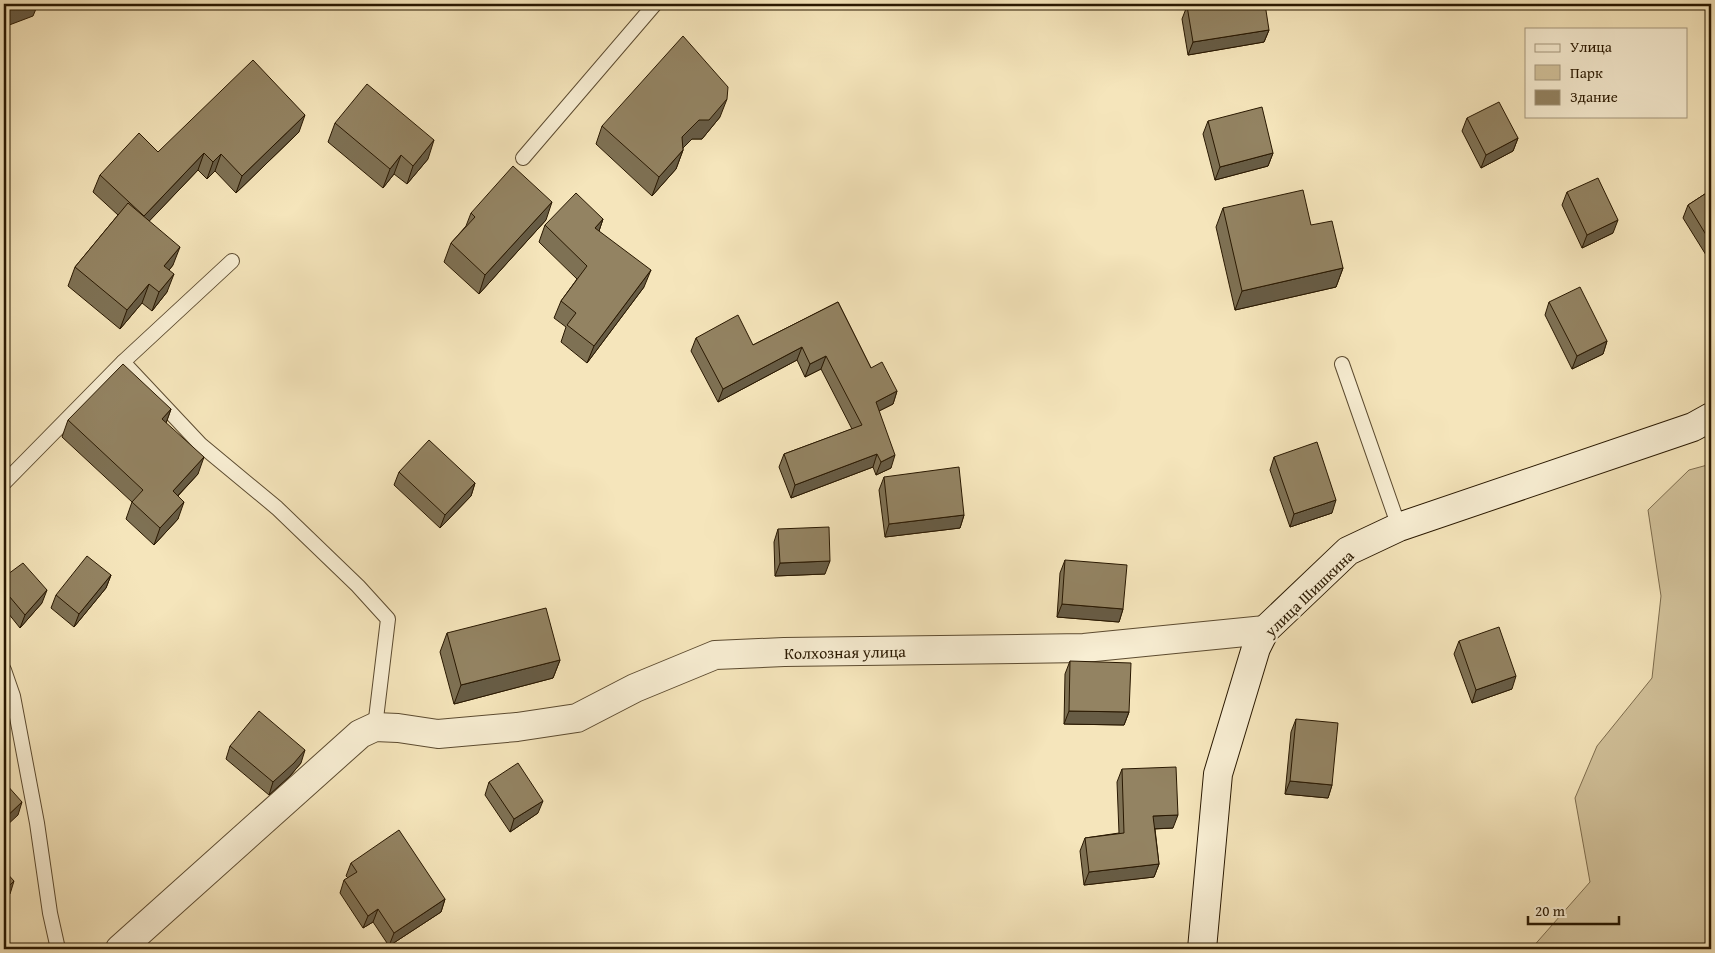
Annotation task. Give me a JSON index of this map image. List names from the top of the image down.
{
  "streets": {
    "street": ["улица Шишкина", "Колхозная улица"]
  },
  "crossings": [
    ["улица Шишкина", "Колхозная улица"]
  ],
  "legend": ["Улица", "Парк", "Здание"],
  "scale_bar": "20 m"
}
